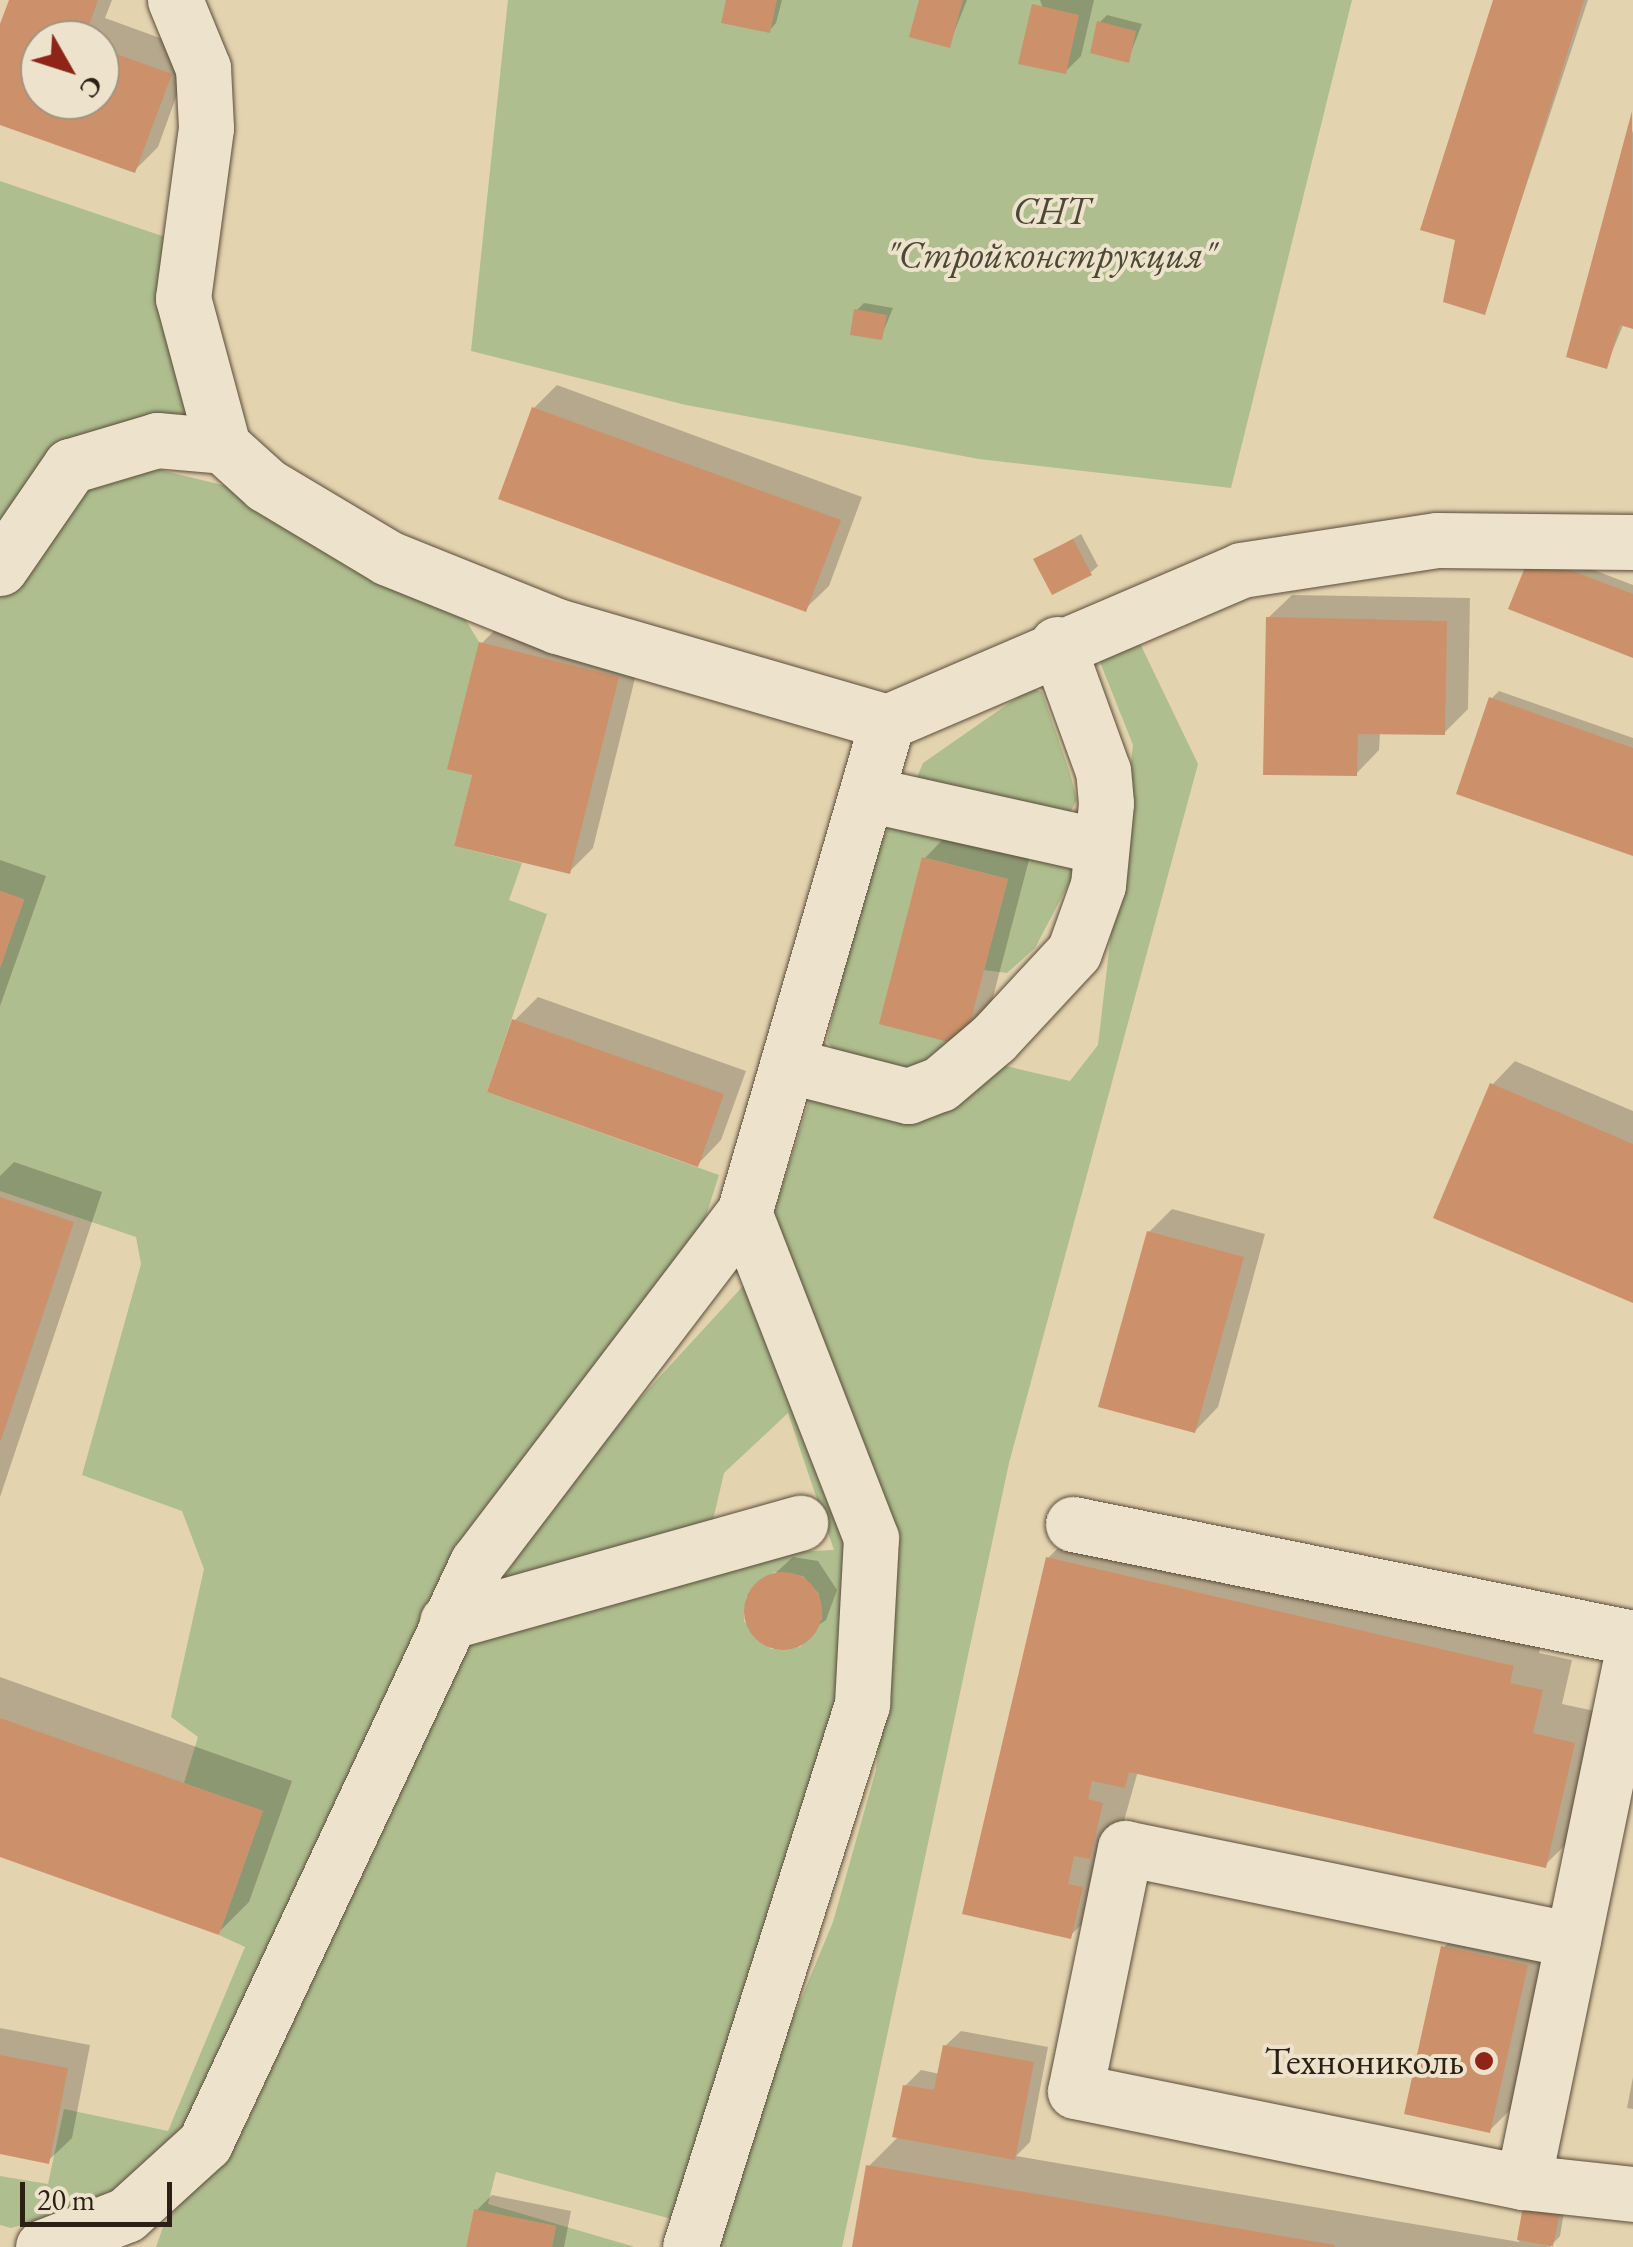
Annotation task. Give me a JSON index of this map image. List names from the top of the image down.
{
  "parks": ["СНТ \"Стройконструкция\""],
  "places": ["Технониколь"],
  "scale_bar": "20 m",
  "north": "bottom right"
}
